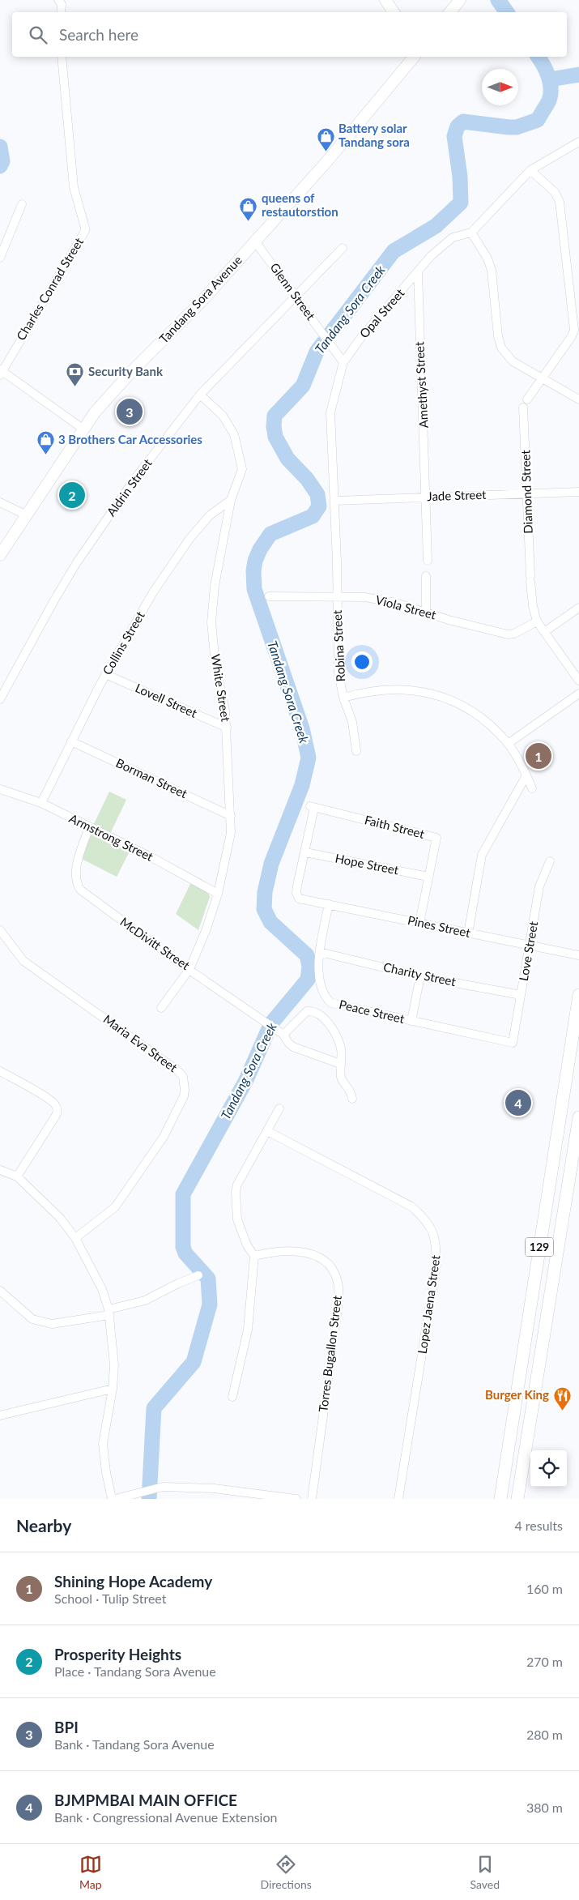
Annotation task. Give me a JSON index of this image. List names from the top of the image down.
{
  "streets": {
    "main road": ["Tandang Sora Avenue", "129"],
    "street": [
      "Charles Conrad Street",
      "Glenn Street",
      "Opal Street",
      "Amethyst Street",
      "Aldrin Street",
      "Diamond Street",
      "Jade Street",
      "Viola Street",
      "Collins Street",
      "Robina Street",
      "White Street",
      "Lovell Street",
      "Borman Street",
      "Faith Street",
      "Armstrong Street",
      "Hope Street",
      "Pines Street",
      "McDivitt Street",
      "Love Street",
      "Charity Street",
      "Peace Street",
      "Maria Eva Street",
      "Lopez Jaena Street",
      "Torres Bugallon Street"
    ]
  },
  "crossings": [
    ["Glenn Street", "Tandang Sora Avenue"],
    ["Glenn Street", "Opal Street"],
    ["Glenn Street", "Aldrin Street"],
    ["Opal Street", "Amethyst Street"],
    ["Opal Street", "Jade Street"],
    ["Opal Street", "Robina Street"],
    ["Amethyst Street", "Jade Street"],
    ["Aldrin Street", "White Street"],
    ["Diamond Street", "Jade Street"],
    ["Diamond Street", "Viola Street"],
    ["Viola Street", "Robina Street"],
    ["Collins Street", "White Street"],
    ["Collins Street", "Lovell Street"],
    ["Collins Street", "Borman Street"],
    ["Collins Street", "Armstrong Street"],
    ["White Street", "Lovell Street"],
    ["White Street", "Borman Street"],
    ["White Street", "Armstrong Street"],
    ["White Street", "McDivitt Street"],
    ["Faith Street", "Hope Street"],
    ["Faith Street", "Pines Street"],
    ["Armstrong Street", "McDivitt Street"],
    ["Pines Street", "Love Street"],
    ["Pines Street", "Peace Street"],
    ["Love Street", "Charity Street"],
    ["Love Street", "Peace Street"],
    ["Charity Street", "Peace Street"]
  ],
  "water": ["Tandang Sora Creek"],
  "places": {
    "shop": ["Battery solar Tandang sora", "queens of restautorstion", "3 Brothers Car Accessories"],
    "bank": ["Security Bank"],
    "restaurant": ["Burger King"]
  },
  "north": "right",
  "page": {
    "search": "Search here",
    "pins": [
      "3",
      "2",
      "1",
      "4"
    ],
    "heading": ["Nearby", "4 results"],
    "list": [
      {
        "mark": "1",
        "name": "Shining Hope Academy",
        "note": "School · Tulip Street",
        "value": "160 m"
      },
      {
        "mark": "2",
        "name": "Prosperity Heights",
        "note": "Place · Tandang Sora Avenue",
        "value": "270 m"
      },
      {
        "mark": "3",
        "name": "BPI",
        "note": "Bank · Tandang Sora Avenue",
        "value": "280 m"
      },
      {
        "mark": "4",
        "name": "BJMPMBAI MAIN OFFICE",
        "note": "Bank · Congressional Avenue Extension",
        "value": "380 m"
      }
    ],
    "nav": ["Map", "Directions", "Saved"]
  }
}
